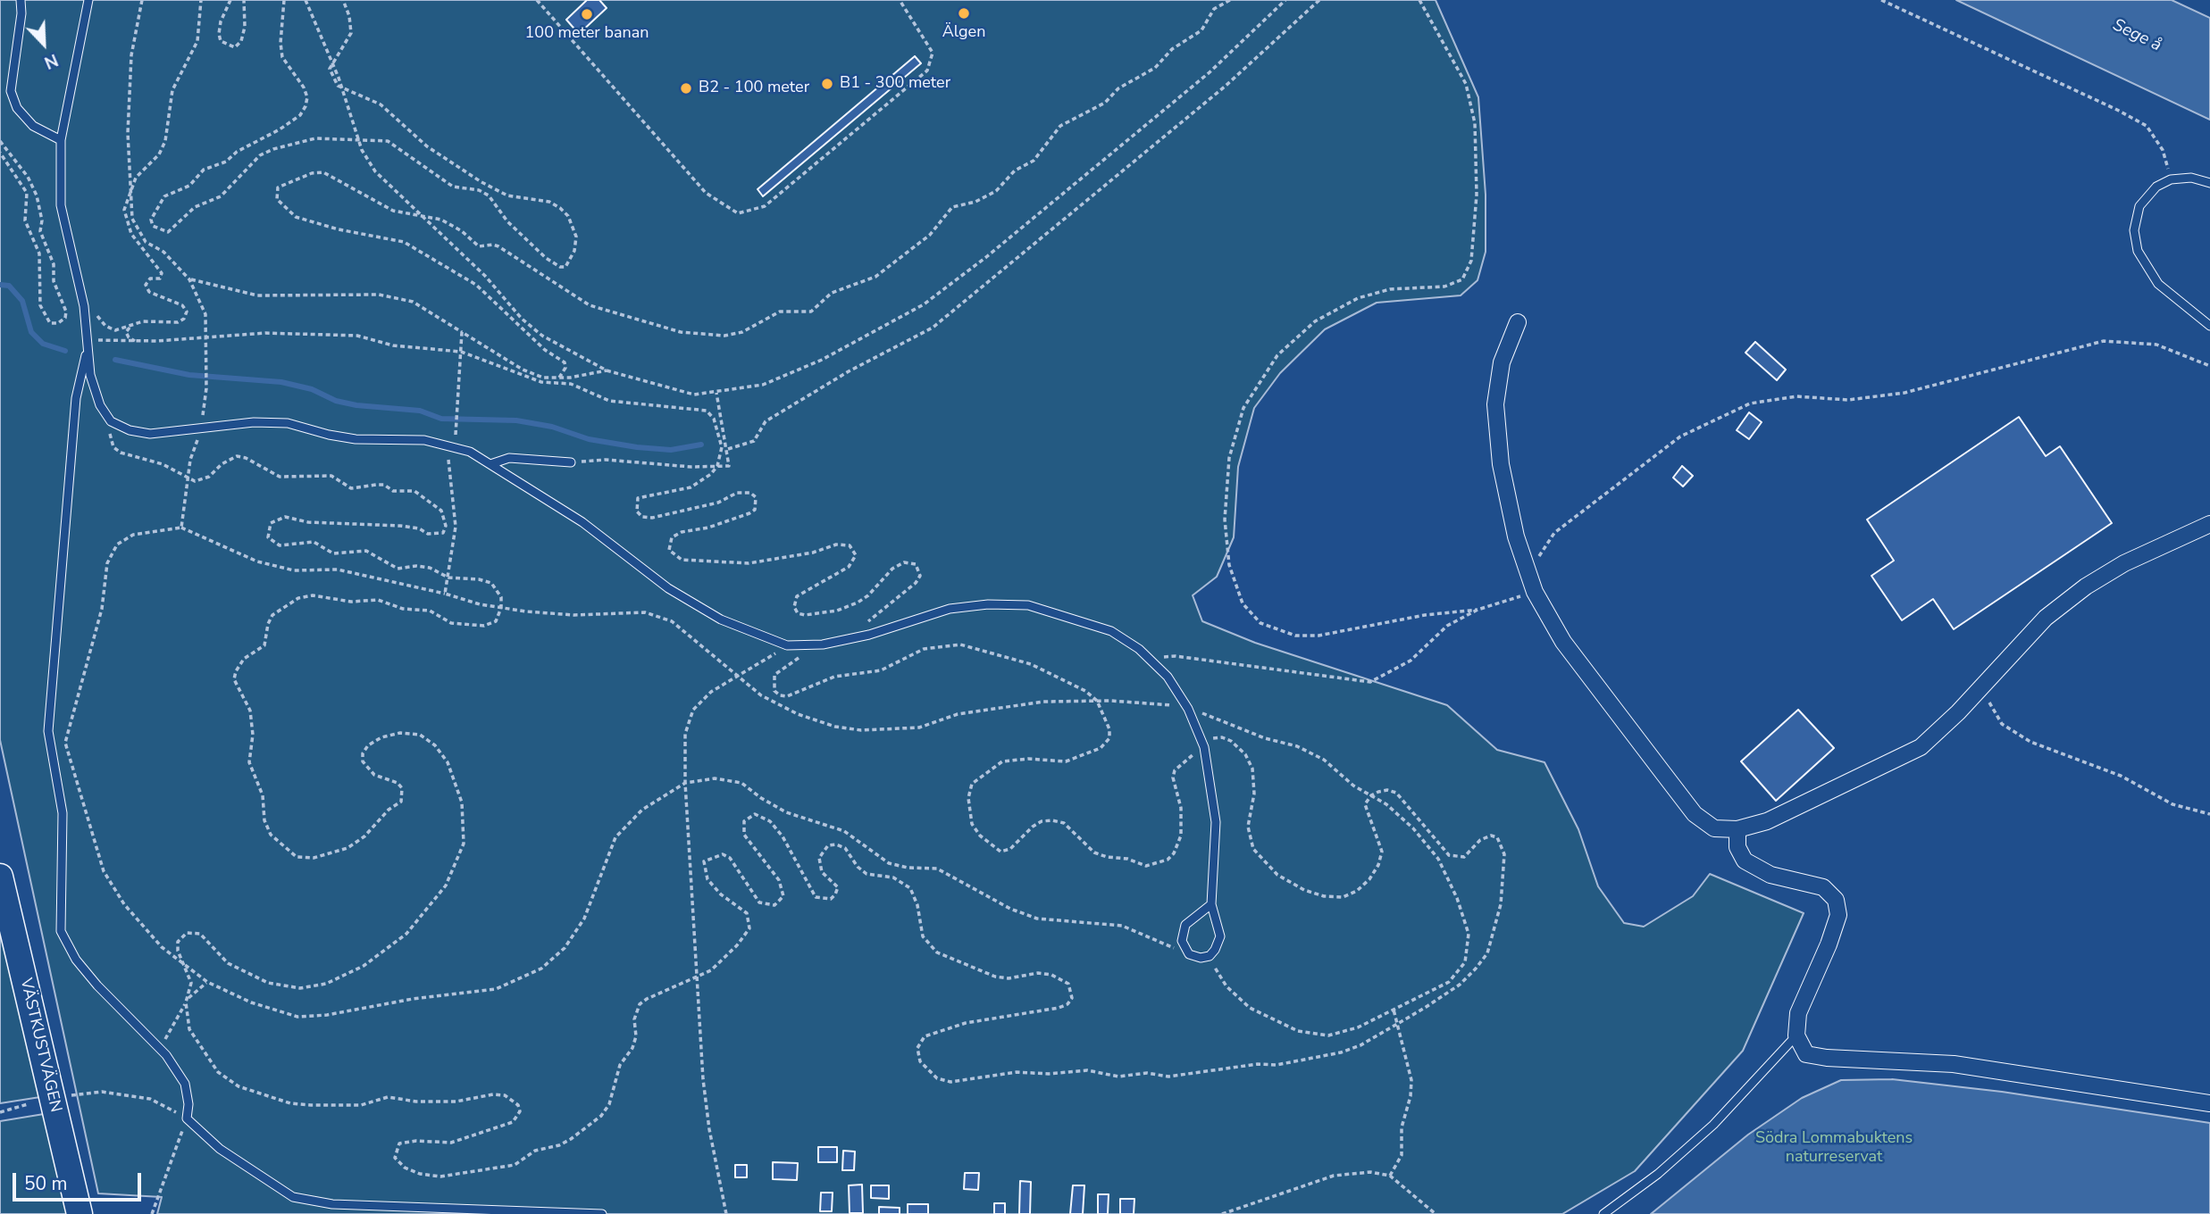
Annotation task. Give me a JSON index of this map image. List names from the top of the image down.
{
  "streets": {
    "highway": ["VÄSTKUSTVÄGEN"]
  },
  "water": ["Sege å"],
  "parks": ["Södra Lommabuktens naturreservat"],
  "places": [
    "Älgen",
    "100 meter banan",
    "B1 - 300 meter",
    "B2 - 100 meter"
  ],
  "scale_bar": "50 m",
  "north": "bottom right"
}
